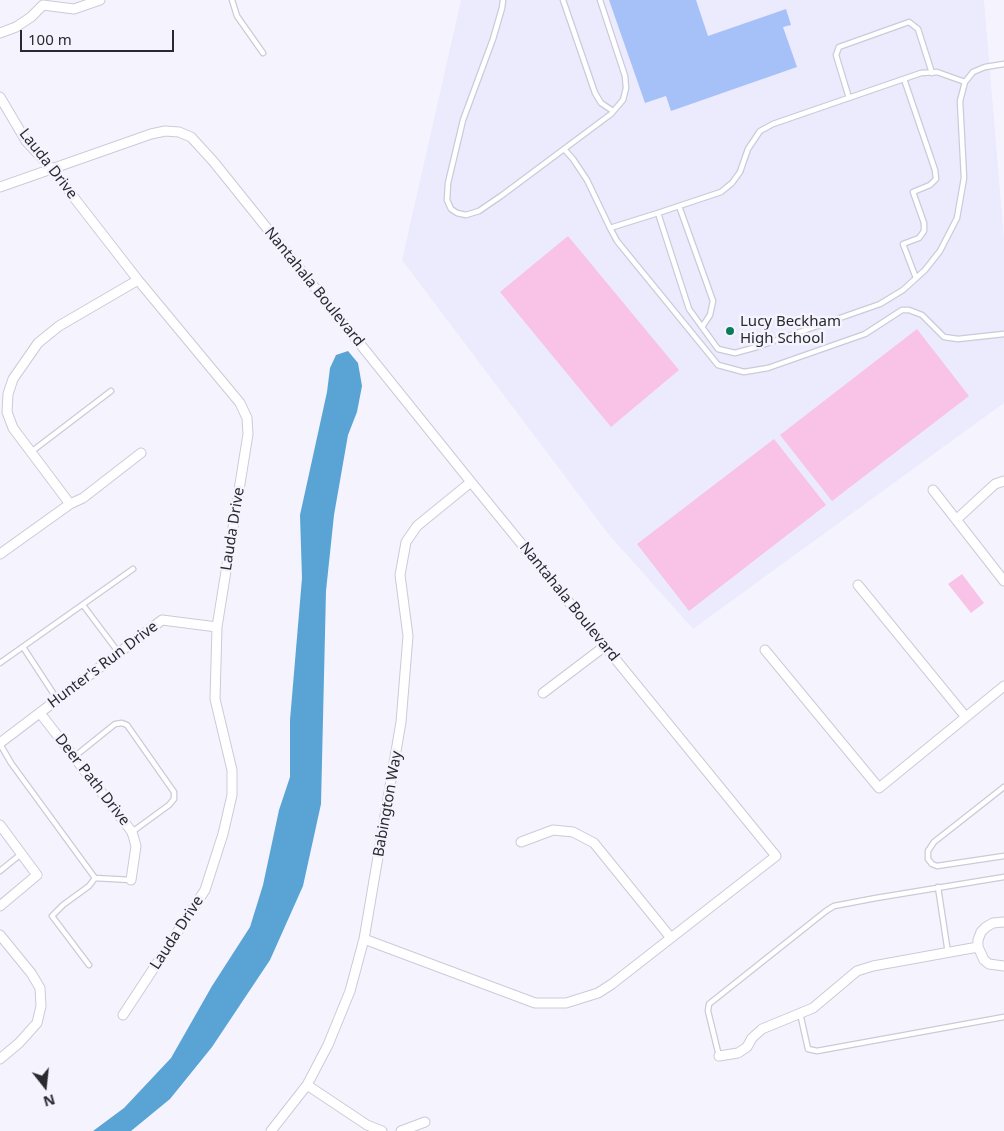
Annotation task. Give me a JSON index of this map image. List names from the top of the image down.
{
  "streets": {
    "street": [
      "Lauda Drive",
      "Nantahala Boulevard",
      "Hunter's Run Drive",
      "Deer Path Drive",
      "Babington Way"
    ]
  },
  "crossings": [
    ["Lauda Drive", "Nantahala Boulevard"],
    ["Lauda Drive", "Hunter's Run Drive"],
    ["Nantahala Boulevard", "Babington Way"],
    ["Hunter's Run Drive", "Deer Path Drive"]
  ],
  "places": ["Lucy Beckham High School"],
  "scale_bar": "100 m",
  "north": "bottom"
}
